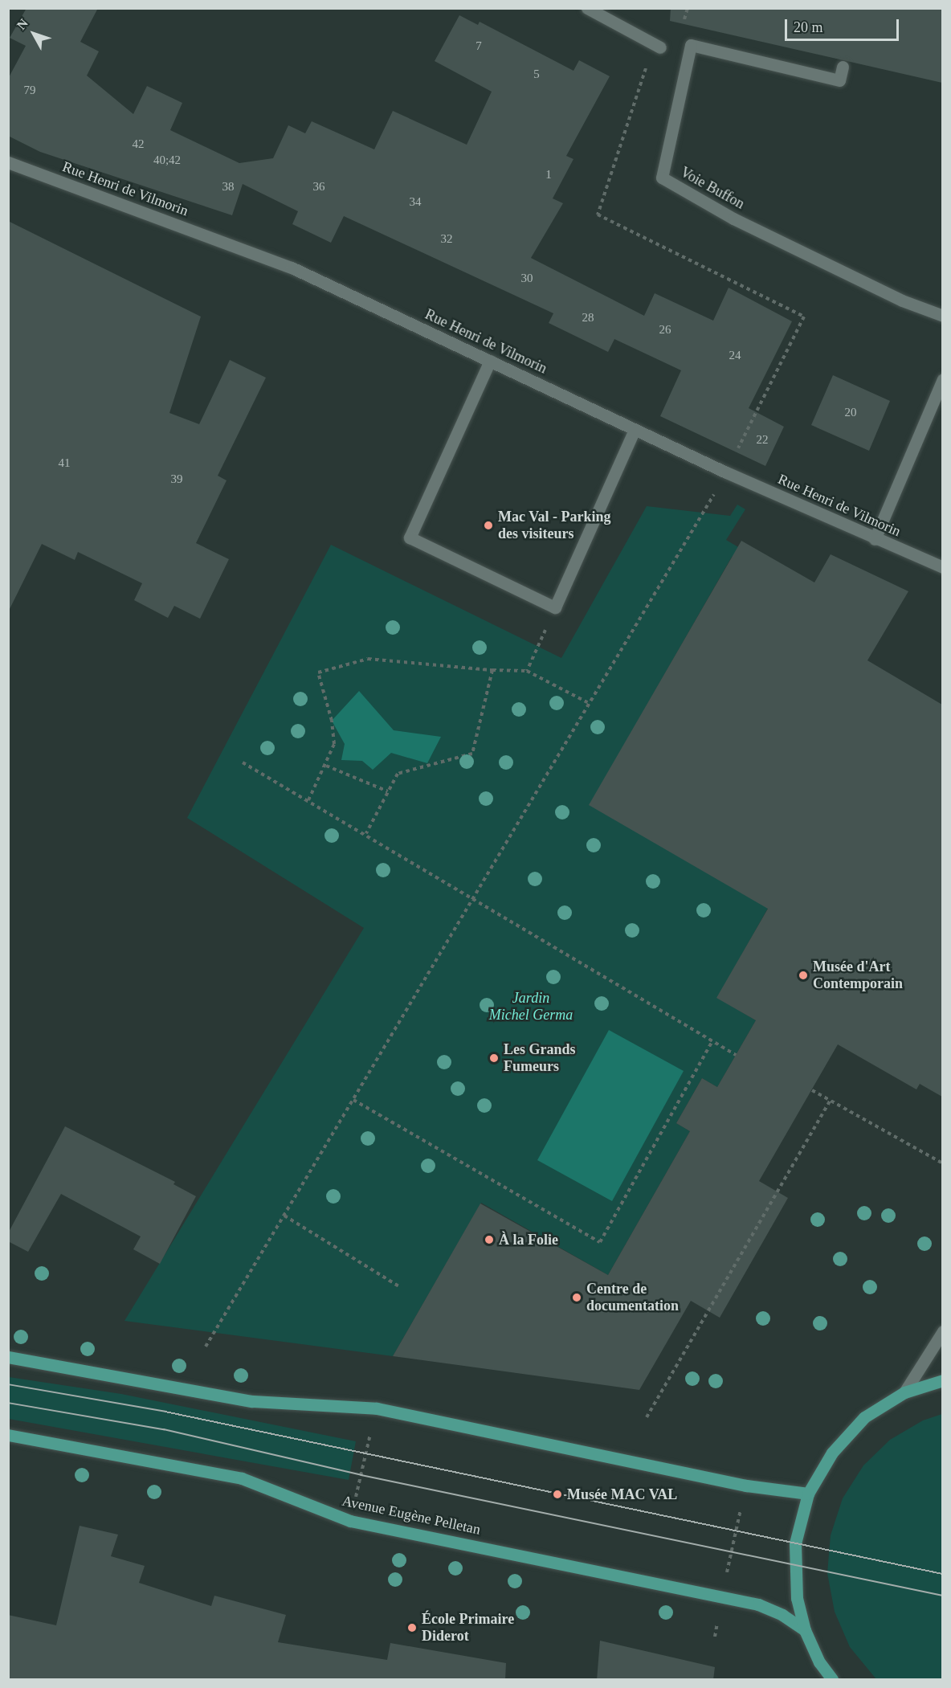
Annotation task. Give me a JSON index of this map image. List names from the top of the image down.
{
  "streets": {
    "main road": ["Avenue Eugène Pelletan"],
    "street": ["Voie Buffon", "Rue Henri de Vilmorin"]
  },
  "parks": ["Jardin Michel Germa"],
  "places": [
    "Mac Val - Parking des visiteurs",
    "Musée d'Art Contemporain",
    "Les Grands Fumeurs",
    "À la Folie",
    "Centre de documentation",
    "Musée MAC VAL",
    "École Primaire Diderot"
  ],
  "house_numbers": [
    "7",
    "5",
    "79",
    "42",
    "40;42",
    "1",
    "38",
    "36",
    "34",
    "32",
    "30",
    "28",
    "26",
    "24",
    "20",
    "22",
    "41",
    "39"
  ],
  "scale_bar": "20 m",
  "north": "top left"
}
